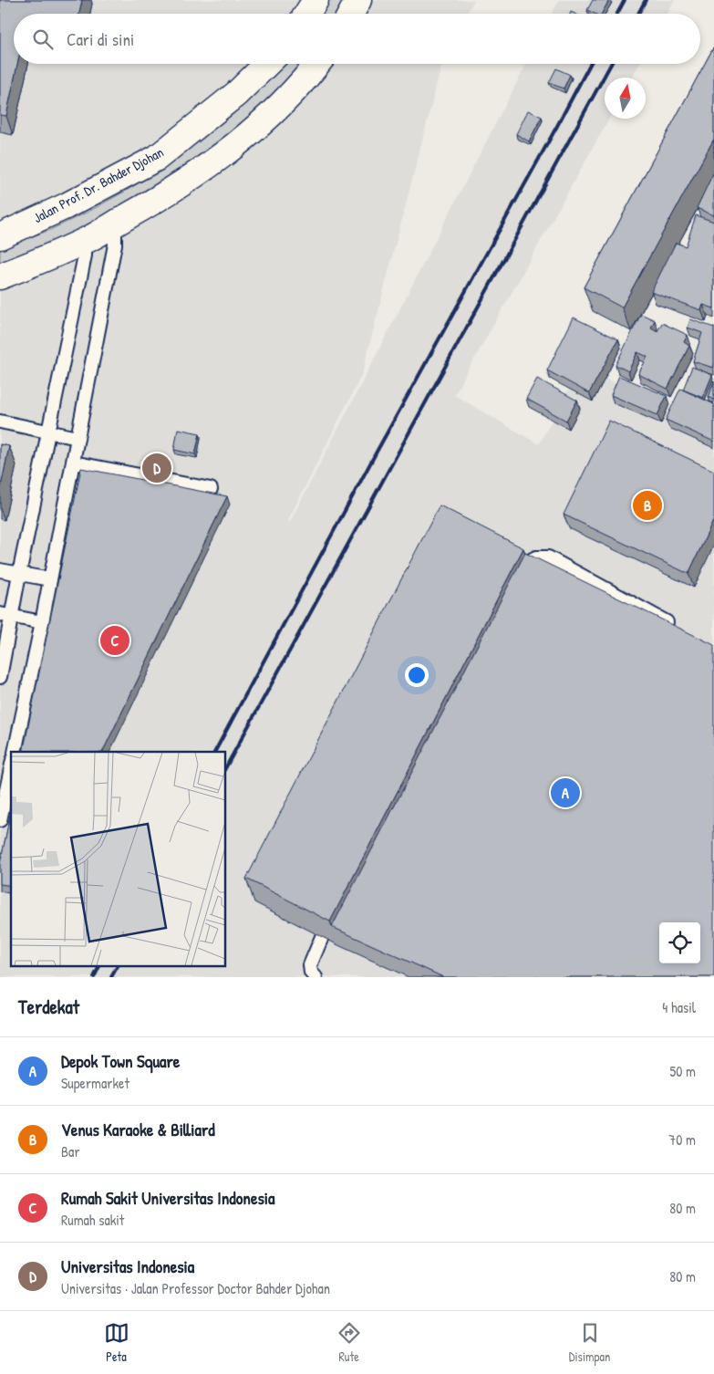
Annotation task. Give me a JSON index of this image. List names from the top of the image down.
{
  "streets": {
    "street": ["Jalan Prof. Dr. Bahder Djohan"]
  },
  "north": "top",
  "page": {
    "search": "Cari di sini",
    "pins": [
      "D",
      "B",
      "C",
      "A"
    ],
    "heading": ["Terdekat", "4 hasil"],
    "list": [
      {
        "mark": "A",
        "name": "Depok Town Square",
        "note": "Supermarket",
        "value": "50 m"
      },
      {
        "mark": "B",
        "name": "Venus Karaoke & Billiard",
        "note": "Bar",
        "value": "70 m"
      },
      {
        "mark": "C",
        "name": "Rumah Sakit Universitas Indonesia",
        "note": "Rumah sakit",
        "value": "80 m"
      },
      {
        "mark": "D",
        "name": "Universitas Indonesia",
        "note": "Universitas · Jalan Professor Doctor Bahder Djohan",
        "value": "80 m"
      }
    ],
    "nav": ["Peta", "Rute", "Disimpan"]
  }
}
